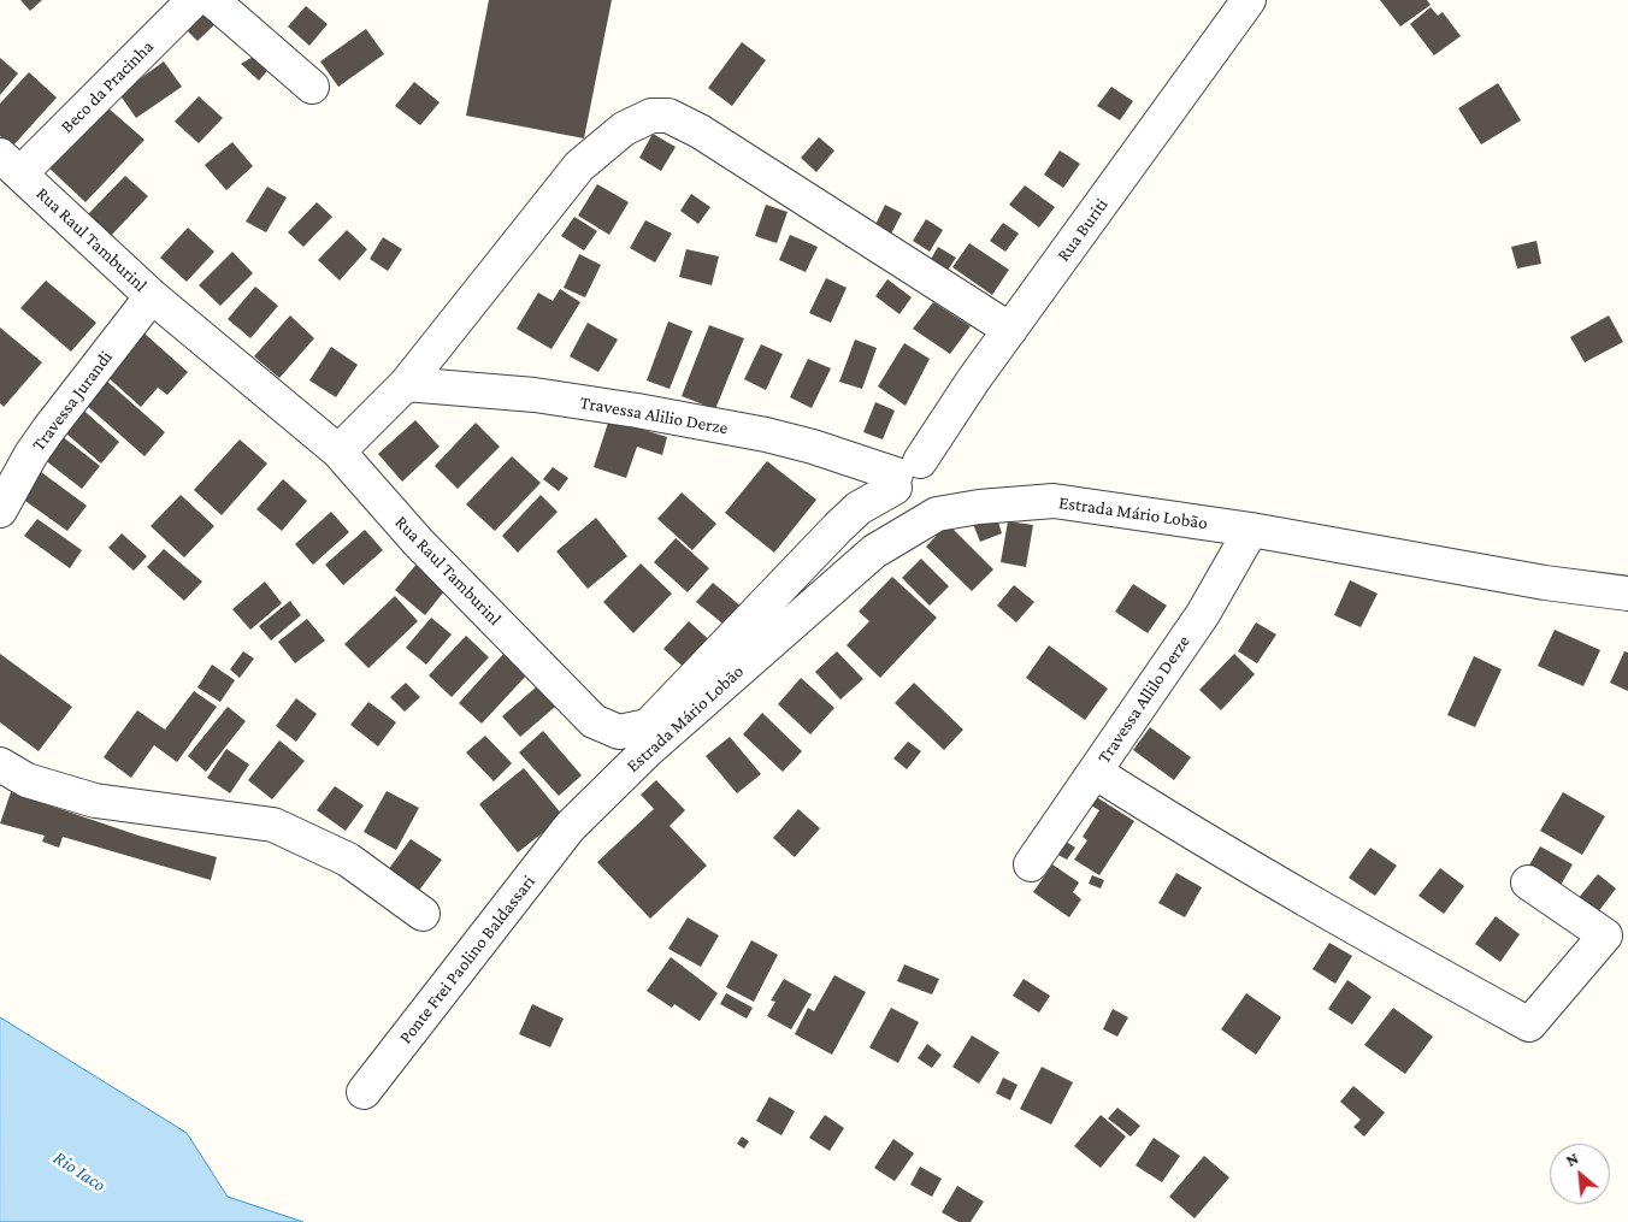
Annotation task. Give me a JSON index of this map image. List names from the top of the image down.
{
  "streets": {
    "street": [
      "Beco da Pracinha",
      "Rua Buriti",
      "Rua Raul Tamburinl",
      "Travessa Jurandi",
      "Travessa Alilio Derze",
      "Estrada Mário Lobão",
      "Travessa Allilo Derze",
      "Ponte Frei Paolino Baldassari"
    ]
  },
  "crossings": [
    ["Beco da Pracinha", "Rua Raul Tamburinl"],
    ["Rua Buriti", "Rua Raul Tamburinl"],
    ["Rua Buriti", "Travessa Alilio Derze"],
    ["Rua Raul Tamburinl", "Travessa Jurandi"],
    ["Rua Raul Tamburinl", "Travessa Alilio Derze"],
    ["Travessa Alilio Derze", "Estrada Mário Lobão"],
    ["Estrada Mário Lobão", "Travessa Allilo Derze"],
    ["Estrada Mário Lobão", "Ponte Frei Paolino Baldassari"]
  ],
  "water": ["Rio Iaco"],
  "north": "top left"
}
